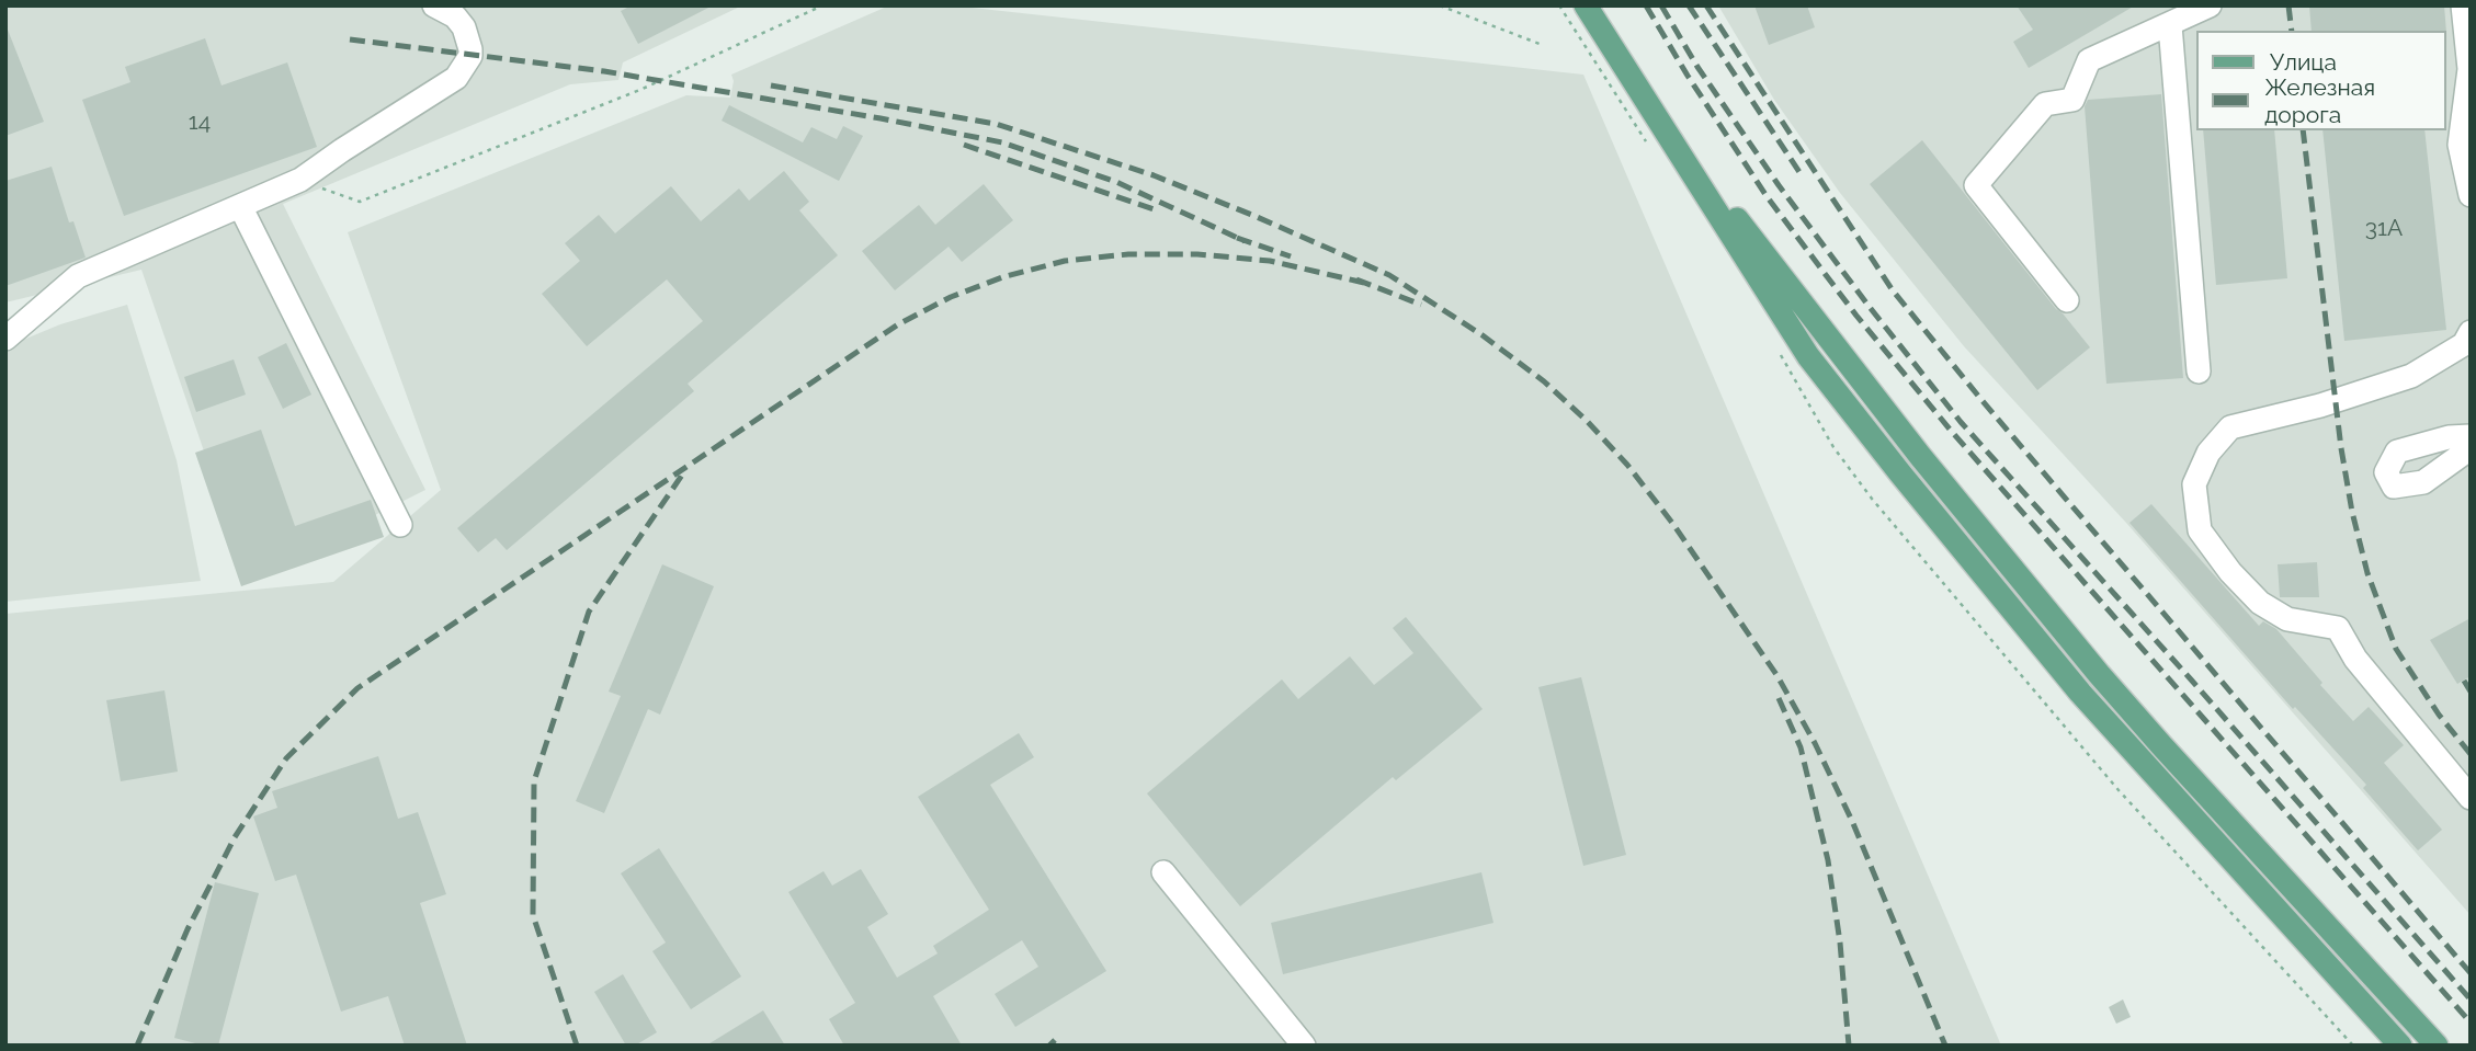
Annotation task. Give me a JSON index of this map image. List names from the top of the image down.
{
  "house_numbers": ["14", "31А"],
  "legend": ["Улица", "Железная дорога"]
}
